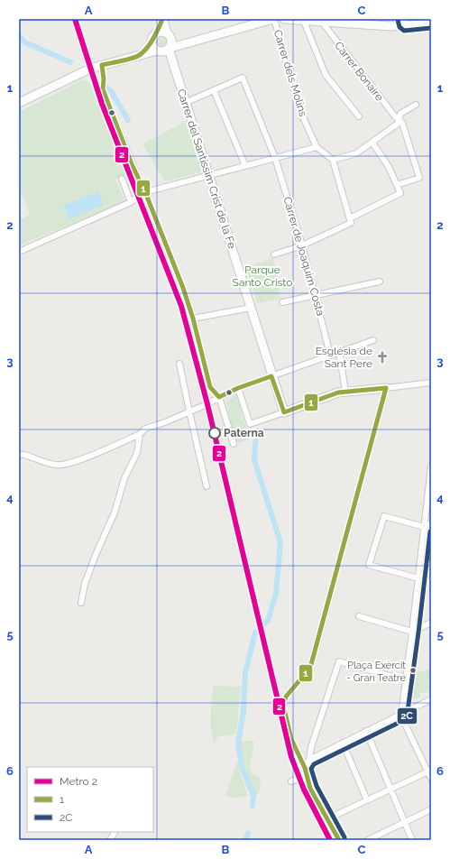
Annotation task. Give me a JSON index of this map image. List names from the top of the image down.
{
  "streets": {
    "street": [
      "Carrer Bonaire",
      "Carrer dels Molins",
      "Carrer del Santíssim Crist de la Fe",
      "Carrer de Joaquim Costa"
    ]
  },
  "parks": ["Parque Santo Cristo"],
  "places": {
    "church": ["Església de Sant Pere"],
    "other": ["Paterna", "Plaça Exèrcit - Gran Teatre"]
  },
  "lines": ["metro line 2", "transit line 1", "transit line 2C"],
  "legend": ["Metro 2", "1", "2C"],
  "grid": {
    "columns": ["A", "B", "C"],
    "rows": [
      "1",
      "2",
      "3",
      "4",
      "5",
      "6"
    ]
  }
}
